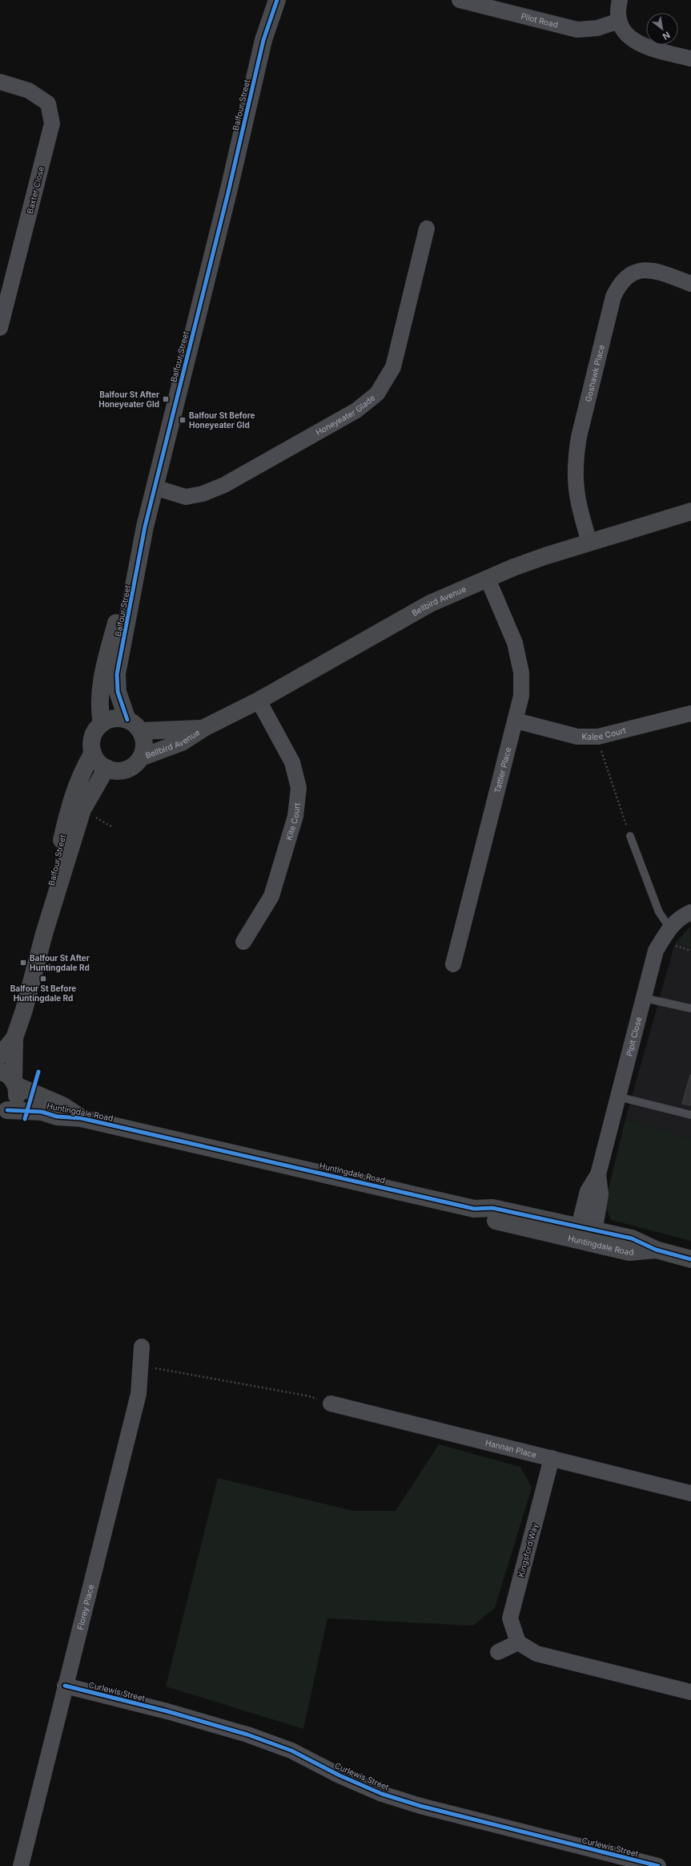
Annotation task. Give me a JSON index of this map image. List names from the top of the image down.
{
  "streets": {
    "street": [
      "Pilot Road",
      "Balfour Street",
      "Baxter Close",
      "Goshawk Place",
      "Honeyeater Glade",
      "Bellbird Avenue",
      "Kalee Court",
      "Tattler Place",
      "Kite Court",
      "Pipit Close",
      "Huntingdale Road",
      "Hannan Place",
      "Kingsford Way",
      "Florey Place",
      "Curlewis Street"
    ]
  },
  "crossings": [
    ["Balfour Street", "Honeyeater Glade"],
    ["Balfour Street", "Bellbird Avenue"],
    ["Balfour Street", "Huntingdale Road"],
    ["Goshawk Place", "Bellbird Avenue"],
    ["Bellbird Avenue", "Tattler Place"],
    ["Bellbird Avenue", "Kite Court"],
    ["Kalee Court", "Tattler Place"],
    ["Pipit Close", "Huntingdale Road"],
    ["Hannan Place", "Kingsford Way"],
    ["Florey Place", "Curlewis Street"]
  ],
  "places": {
    "transit": [
      "Balfour St After Honeyeater Gld",
      "Balfour St Before Honeyeater Gld",
      "Balfour St After Huntingdale Rd",
      "Balfour St Before Huntingdale Rd"
    ]
  },
  "north": "bottom right"
}
